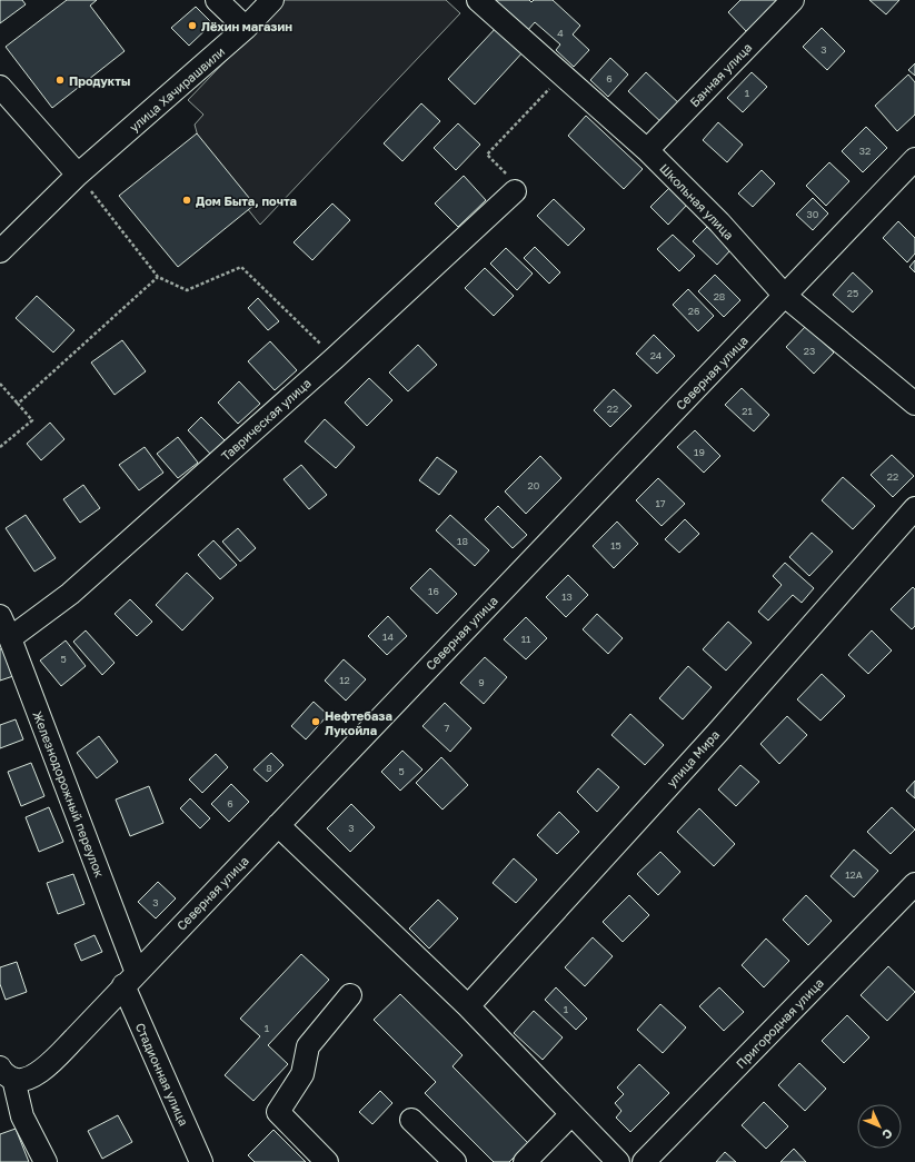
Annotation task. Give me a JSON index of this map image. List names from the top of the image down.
{
  "streets": {
    "street": [
      "Банная улица",
      "улица Хачирашвили",
      "Школьная улица",
      "Северная улица",
      "Таврическая улица",
      "улица Мира",
      "Железнодорожный переулок",
      "Пригородная улица",
      "Стадионная улица"
    ]
  },
  "crossings": [
    ["Банная улица", "Школьная улица"],
    ["Школьная улица", "Северная улица"],
    ["Северная улица", "Железнодорожный переулок"],
    ["Северная улица", "Стадионная улица"],
    ["Таврическая улица", "Железнодорожный переулок"],
    ["Железнодорожный переулок", "Стадионная улица"]
  ],
  "places": [
    "Лёхин магазин",
    "Продукты",
    "Дом Быта, почта",
    "Нефтебаза Лукойла"
  ],
  "house_numbers": [
    "4",
    "3",
    "6",
    "1",
    "32",
    "30",
    "25",
    "28",
    "26",
    "23",
    "24",
    "22",
    "21",
    "19",
    "22",
    "20",
    "17",
    "18",
    "15",
    "16",
    "13",
    "14",
    "11",
    "5",
    "12",
    "9",
    "7",
    "8",
    "5",
    "6",
    "3",
    "12А",
    "3",
    "1",
    "1"
  ],
  "north": "bottom right"
}
